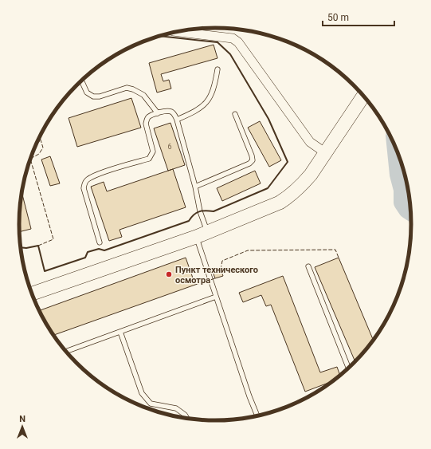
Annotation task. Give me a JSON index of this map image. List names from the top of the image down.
{
  "places": ["Пункт технического осмотра"],
  "house_numbers": ["6"],
  "scale_bar": "50 m",
  "north": "top"
}
